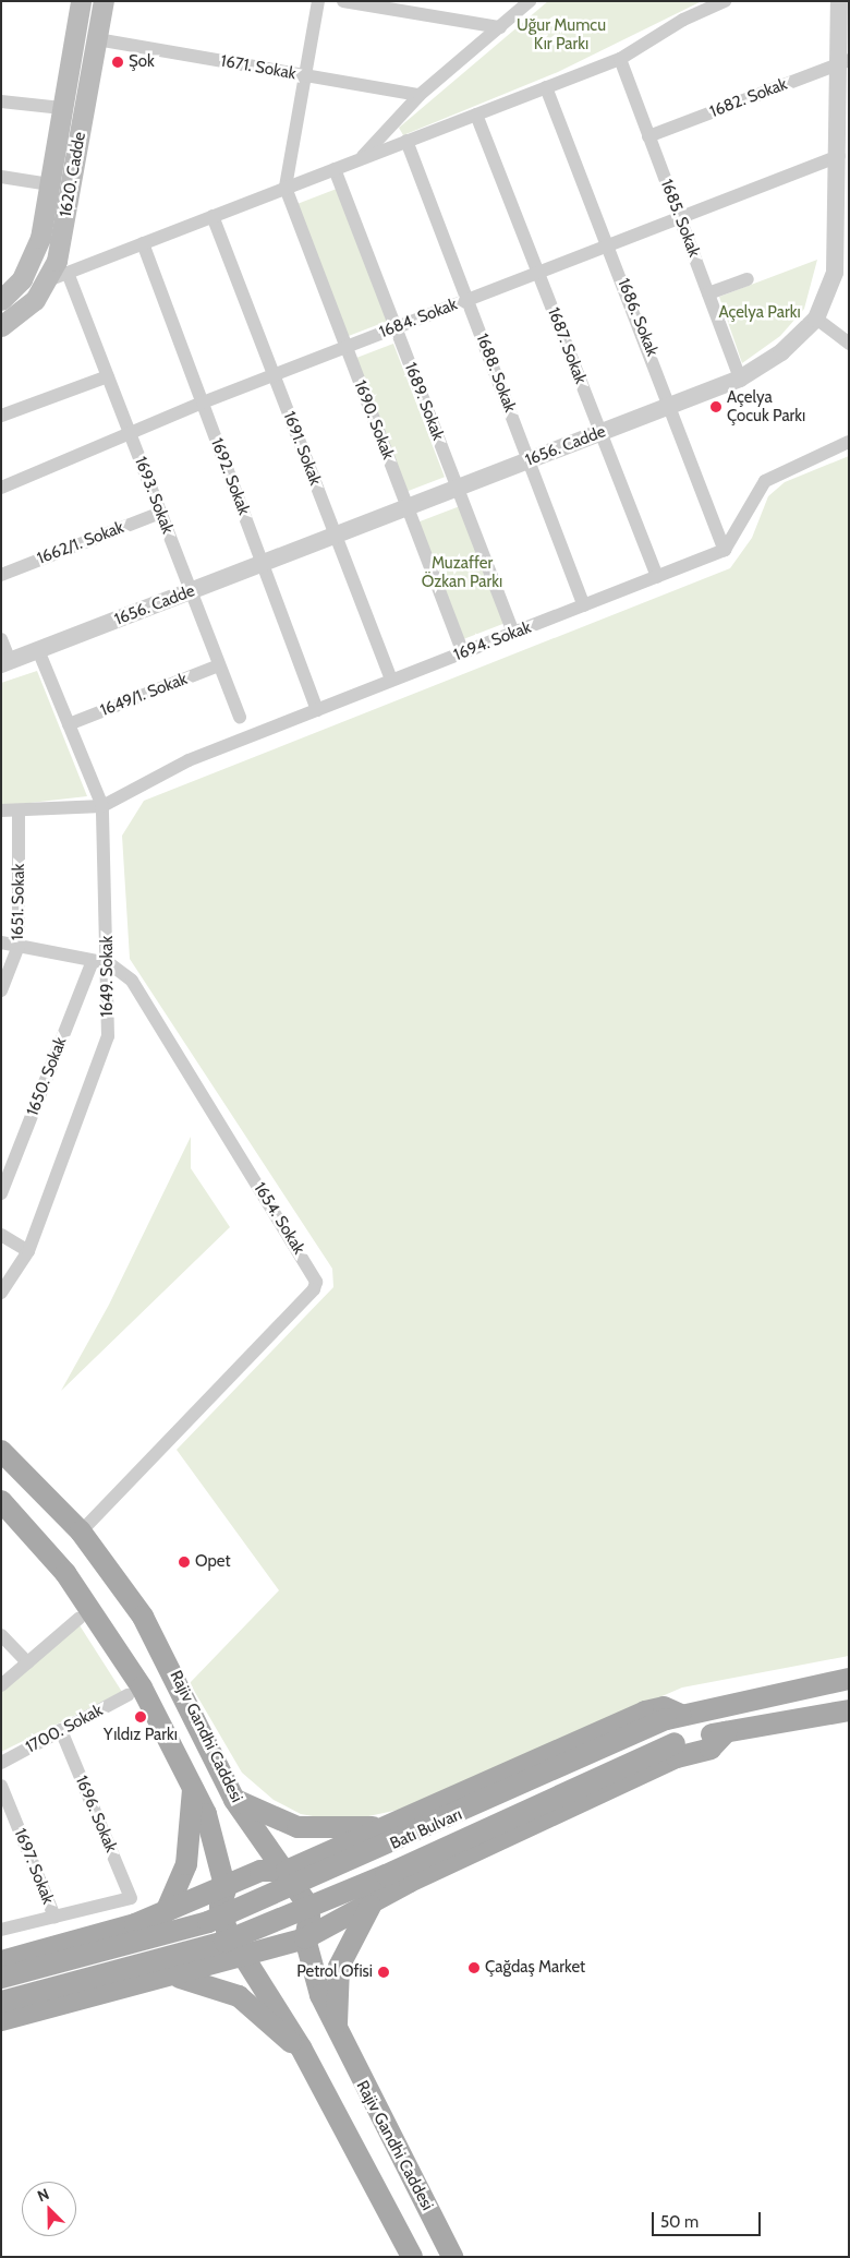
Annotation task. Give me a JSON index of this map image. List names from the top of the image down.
{
  "streets": {
    "main road": ["1620. Cadde", "Rajiv Gandhi Caddesi", "Batı Bulvarı"],
    "street": [
      "1671. Sokak",
      "1682. Sokak",
      "1685. Sokak",
      "1686. Sokak",
      "1684. Sokak",
      "1687. Sokak",
      "1688. Sokak",
      "1689. Sokak",
      "1690. Sokak",
      "1656. Cadde",
      "1691. Sokak",
      "1692. Sokak",
      "1693. Sokak",
      "1662/1. Sokak",
      "1694. Sokak",
      "1649/1. Sokak",
      "1651. Sokak",
      "1649. Sokak",
      "1650. Sokak",
      "1654. Sokak",
      "1700. Sokak",
      "1696. Sokak",
      "1697. Sokak"
    ]
  },
  "crossings": [
    ["1671. Sokak", "1620. Cadde"],
    ["1682. Sokak", "1685. Sokak"],
    ["1682. Sokak", "1656. Cadde"],
    ["1685. Sokak", "1684. Sokak"],
    ["1685. Sokak", "1656. Cadde"],
    ["1686. Sokak", "1684. Sokak"],
    ["1686. Sokak", "1656. Cadde"],
    ["1686. Sokak", "1694. Sokak"],
    ["1684. Sokak", "1687. Sokak"],
    ["1684. Sokak", "1688. Sokak"],
    ["1684. Sokak", "1689. Sokak"],
    ["1684. Sokak", "1690. Sokak"],
    ["1684. Sokak", "1656. Cadde"],
    ["1684. Sokak", "1691. Sokak"],
    ["1684. Sokak", "1692. Sokak"],
    ["1684. Sokak", "1693. Sokak"],
    ["1687. Sokak", "1656. Cadde"],
    ["1687. Sokak", "1694. Sokak"],
    ["1688. Sokak", "1656. Cadde"],
    ["1688. Sokak", "1694. Sokak"],
    ["1689. Sokak", "1656. Cadde"],
    ["1689. Sokak", "1694. Sokak"],
    ["1690. Sokak", "1656. Cadde"],
    ["1690. Sokak", "1694. Sokak"],
    ["1656. Cadde", "1691. Sokak"],
    ["1656. Cadde", "1692. Sokak"],
    ["1656. Cadde", "1693. Sokak"],
    ["1656. Cadde", "1649. Sokak"],
    ["1691. Sokak", "1694. Sokak"],
    ["1692. Sokak", "1694. Sokak"],
    ["1693. Sokak", "1662/1. Sokak"],
    ["1693. Sokak", "1649/1. Sokak"],
    ["1694. Sokak", "1649. Sokak"],
    ["1649/1. Sokak", "1649. Sokak"],
    ["1651. Sokak", "1654. Sokak"],
    ["1649. Sokak", "1654. Sokak"],
    ["1650. Sokak", "1654. Sokak"],
    ["1654. Sokak", "Rajiv Gandhi Caddesi"],
    ["1700. Sokak", "1696. Sokak"],
    ["1696. Sokak", "1697. Sokak"]
  ],
  "parks": ["Uğur Mumcu Kır Parkı", "Açelya Parkı", "Muzaffer Özkan Parkı"],
  "places": [
    "Şok",
    "Açelya Çocuk Parkı",
    "Opet",
    "Yıldız Parkı",
    "Çağdaş Market",
    "Petrol Ofisi"
  ],
  "scale_bar": "50 m",
  "north": "top left"
}
